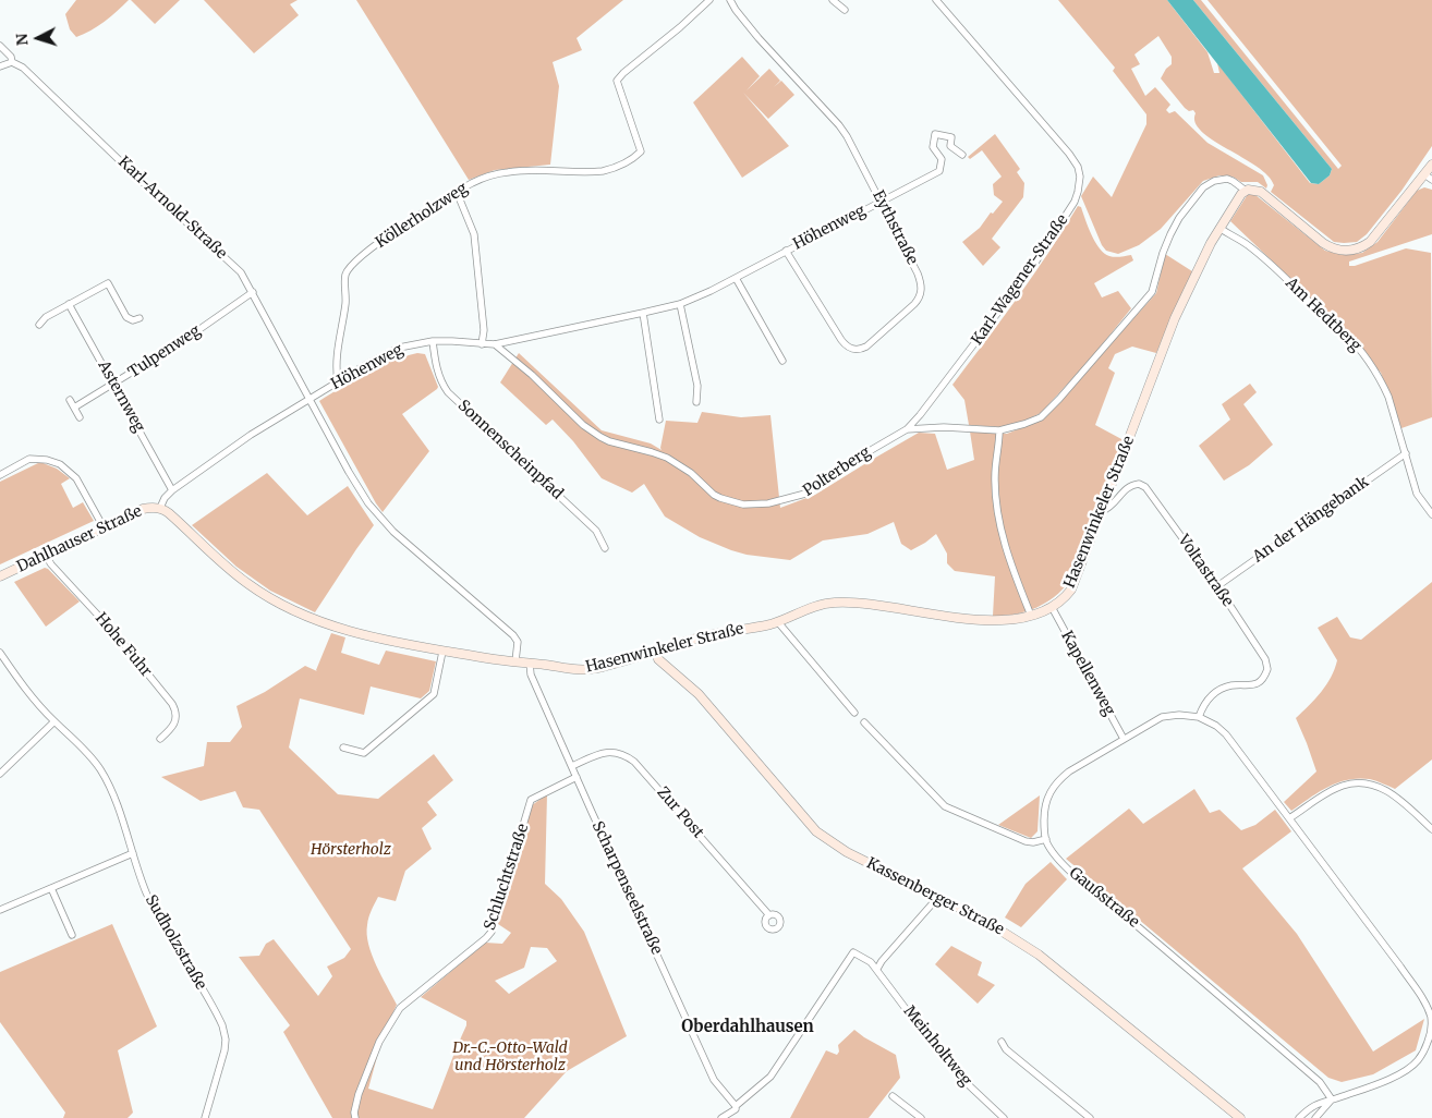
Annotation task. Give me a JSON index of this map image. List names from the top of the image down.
{
  "streets": {
    "street": [
      "Karl-Arnold-Straße",
      "Köllerholzweg",
      "Höhenweg",
      "Eythstraße",
      "Karl-Wagener-Straße",
      "Am Hedtberg",
      "Tulpenweg",
      "Asternweg",
      "Sonnenscheinpfad",
      "Polterberg",
      "Hasenwinkeler Straße",
      "An der Hängebank",
      "Dahlhauser Straße",
      "Voltastraße",
      "Hohe Fuhr",
      "Kapellenweg",
      "Zur Post",
      "Schluchtstraße",
      "Scharpenseelstraße",
      "Kassenberger Straße",
      "Gaußstraße",
      "Sudholzstraße",
      "Meinholtweg"
    ]
  },
  "crossings": [
    ["Karl-Arnold-Straße", "Höhenweg"],
    ["Karl-Arnold-Straße", "Tulpenweg"],
    ["Köllerholzweg", "Höhenweg"],
    ["Höhenweg", "Eythstraße"],
    ["Höhenweg", "Asternweg"],
    ["Höhenweg", "Sonnenscheinpfad"],
    ["Höhenweg", "Polterberg"],
    ["Höhenweg", "Hasenwinkeler Straße"],
    ["Höhenweg", "Dahlhauser Straße"],
    ["Karl-Wagener-Straße", "Polterberg"],
    ["Am Hedtberg", "Hasenwinkeler Straße"],
    ["Am Hedtberg", "An der Hängebank"],
    ["Tulpenweg", "Asternweg"],
    ["Polterberg", "Hasenwinkeler Straße"],
    ["Hasenwinkeler Straße", "Dahlhauser Straße"],
    ["Hasenwinkeler Straße", "Voltastraße"],
    ["Hasenwinkeler Straße", "Kapellenweg"],
    ["Hasenwinkeler Straße", "Scharpenseelstraße"],
    ["Hasenwinkeler Straße", "Kassenberger Straße"],
    ["An der Hängebank", "Voltastraße"],
    ["Dahlhauser Straße", "Hohe Fuhr"],
    ["Zur Post", "Scharpenseelstraße"],
    ["Schluchtstraße", "Scharpenseelstraße"],
    ["Scharpenseelstraße", "Meinholtweg"]
  ],
  "districts": ["Oberdahlhausen"],
  "parks": ["Hörsterholz", "Dr.-C.-Otto-Wald und Hörsterholz"],
  "north": "left"
}
